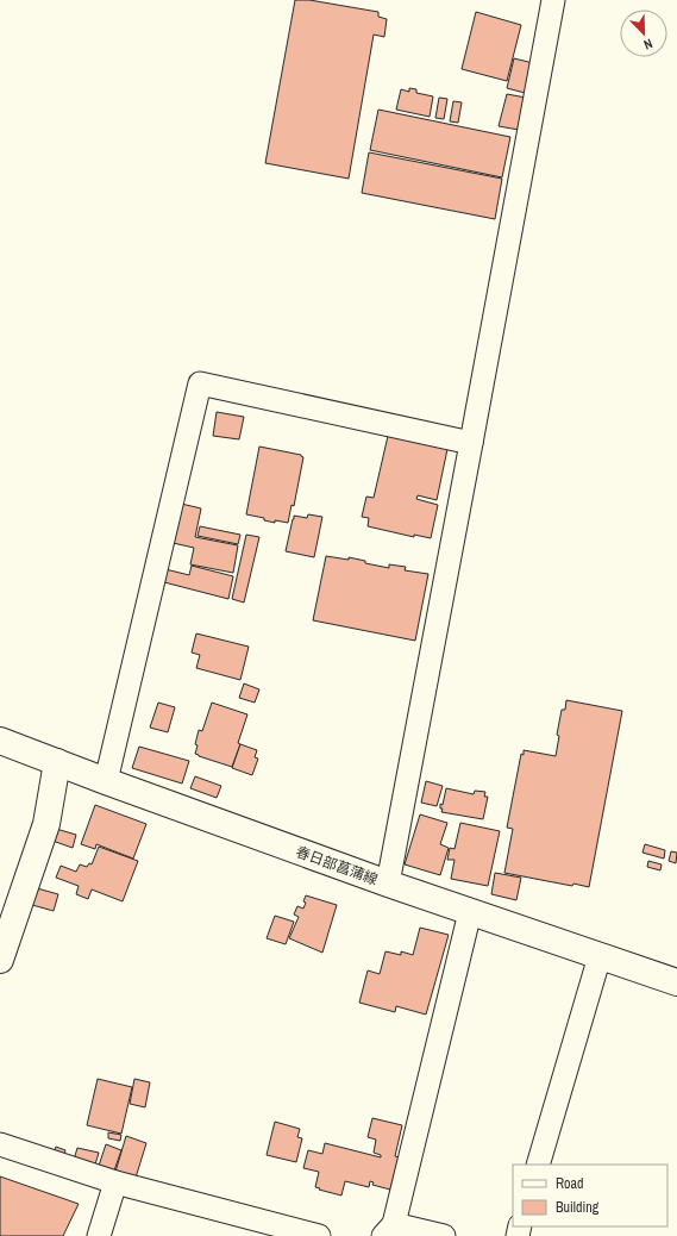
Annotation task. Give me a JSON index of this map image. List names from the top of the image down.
{
  "streets": {
    "main road": ["春日部菖蒲線"]
  },
  "legend": ["Road", "Building"],
  "north": "bottom right"
}
